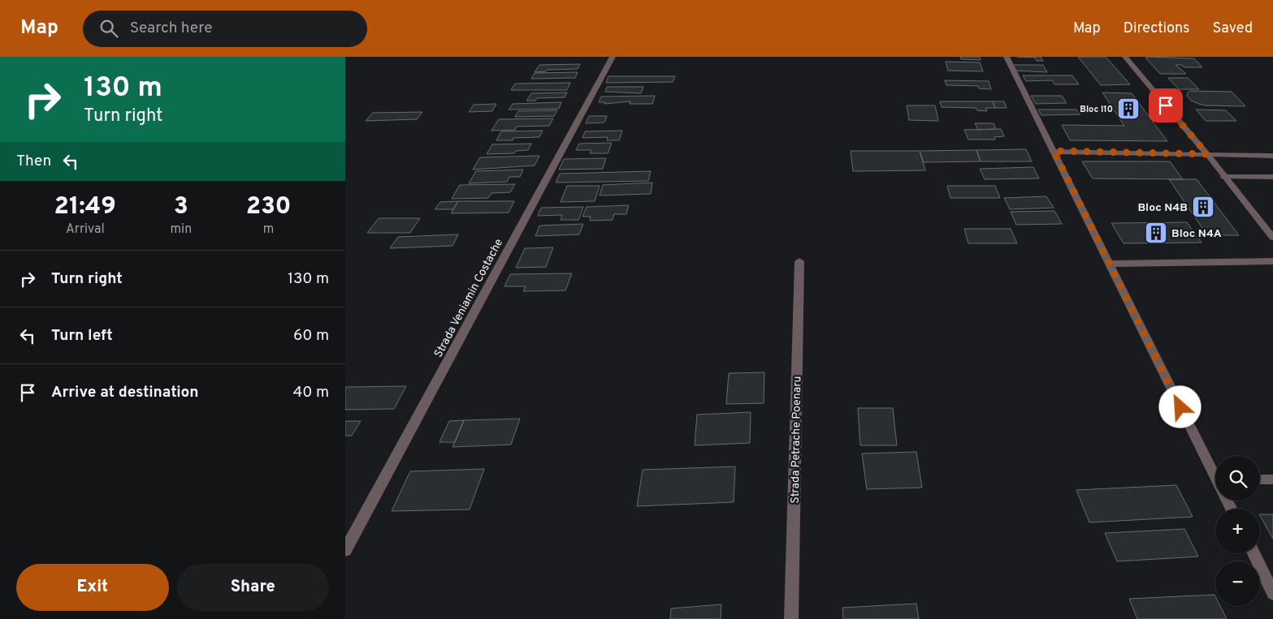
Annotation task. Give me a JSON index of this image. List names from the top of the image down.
{
  "streets": {
    "street": ["Strada Veniamin Costache", "Strada Petrache Poenaru"]
  },
  "places": {
    "building": ["Bloc I10", "Bloc N4B", "Bloc N4A"]
  },
  "page": {
    "header": "Map",
    "search": "Search here",
    "nav": ["Map", "Directions", "Saved"],
    "turn": ["130 m", "Turn right"],
    "then": "Then",
    "eta": [
      "21:49",
      "Arrival",
      "3",
      "min",
      "230",
      "m"
    ],
    "list": [
      {
        "name": "Turn right",
        "value": "130 m"
      },
      {
        "name": "Turn left",
        "value": "60 m"
      },
      {
        "name": "Arrive at destination",
        "value": "40 m"
      }
    ],
    "map_buttons": ["+", "−"],
    "buttons": ["Exit", "Share"]
  }
}
